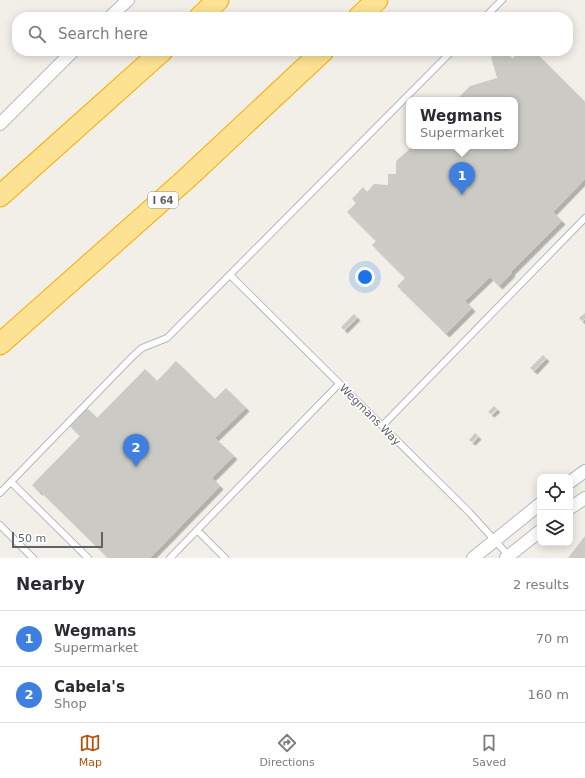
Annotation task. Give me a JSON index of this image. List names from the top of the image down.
{
  "streets": {
    "highway": ["I 64"],
    "lane": ["Wegmans Way"]
  },
  "scale_bar": "50 m",
  "page": {
    "search": "Search here",
    "popup": ["Wegmans", "Supermarket"],
    "pins": ["1", "2"],
    "scale": "50 m",
    "heading": ["Nearby", "2 results"],
    "list": [
      {
        "mark": "1",
        "name": "Wegmans",
        "note": "Supermarket",
        "value": "70 m"
      },
      {
        "mark": "2",
        "name": "Cabela's",
        "note": "Shop",
        "value": "160 m"
      }
    ],
    "nav": ["Map", "Directions", "Saved"]
  }
}
